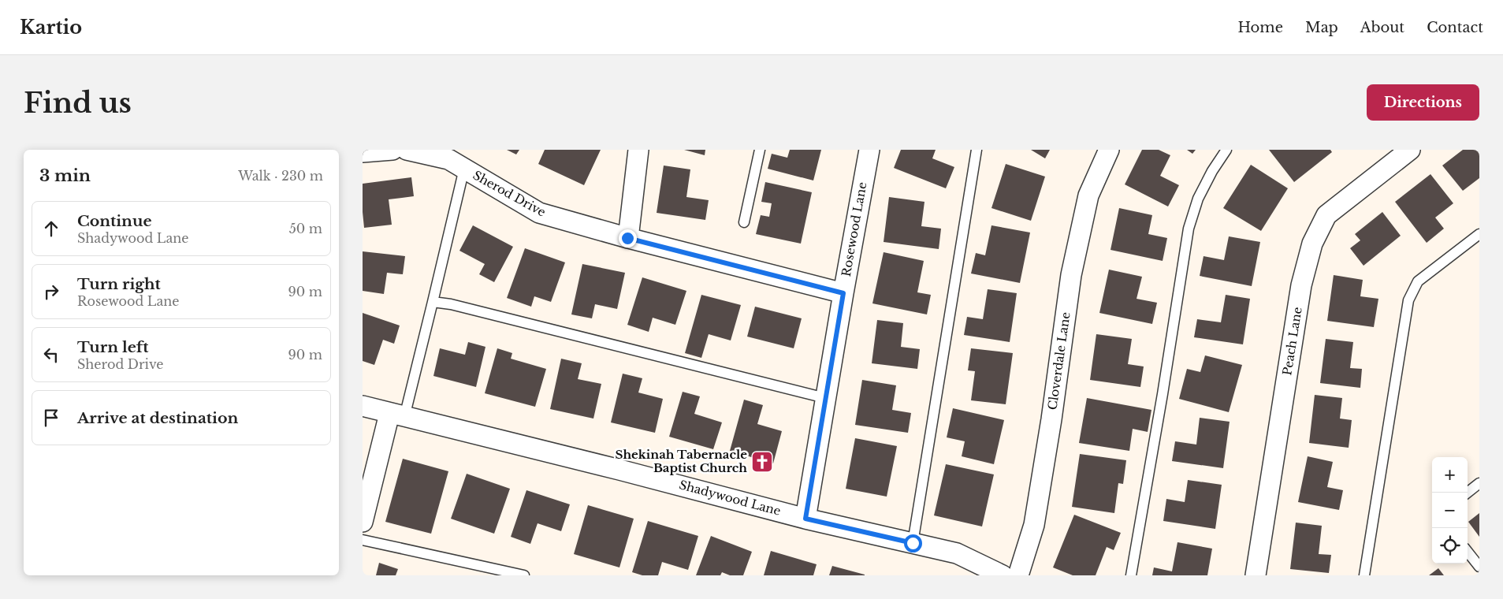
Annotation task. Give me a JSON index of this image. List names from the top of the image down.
{
  "streets": {
    "street": [
      "Sherod Drive",
      "Rosewood Lane",
      "Peach Lane",
      "Cloverdale Lane",
      "Shadywood Lane"
    ]
  },
  "crossings": [
    ["Sherod Drive", "Rosewood Lane"],
    ["Rosewood Lane", "Shadywood Lane"]
  ],
  "places": {
    "church": ["Shekinah Tabernacle Baptist Church"]
  },
  "page": {
    "header": "Kartio",
    "nav": [
      "Home",
      "Map",
      "About",
      "Contact"
    ],
    "buttons": "Directions",
    "title": "Find us",
    "heading": ["3 min", "Walk · 230 m"],
    "list": [
      ["Continue", "Shadywood Lane", "50 m"],
      ["Turn right", "Rosewood Lane", "90 m"],
      ["Turn left", "Sherod Drive", "90 m"],
      "Arrive at destination"
    ],
    "map_buttons": ["+", "−"]
  }
}
